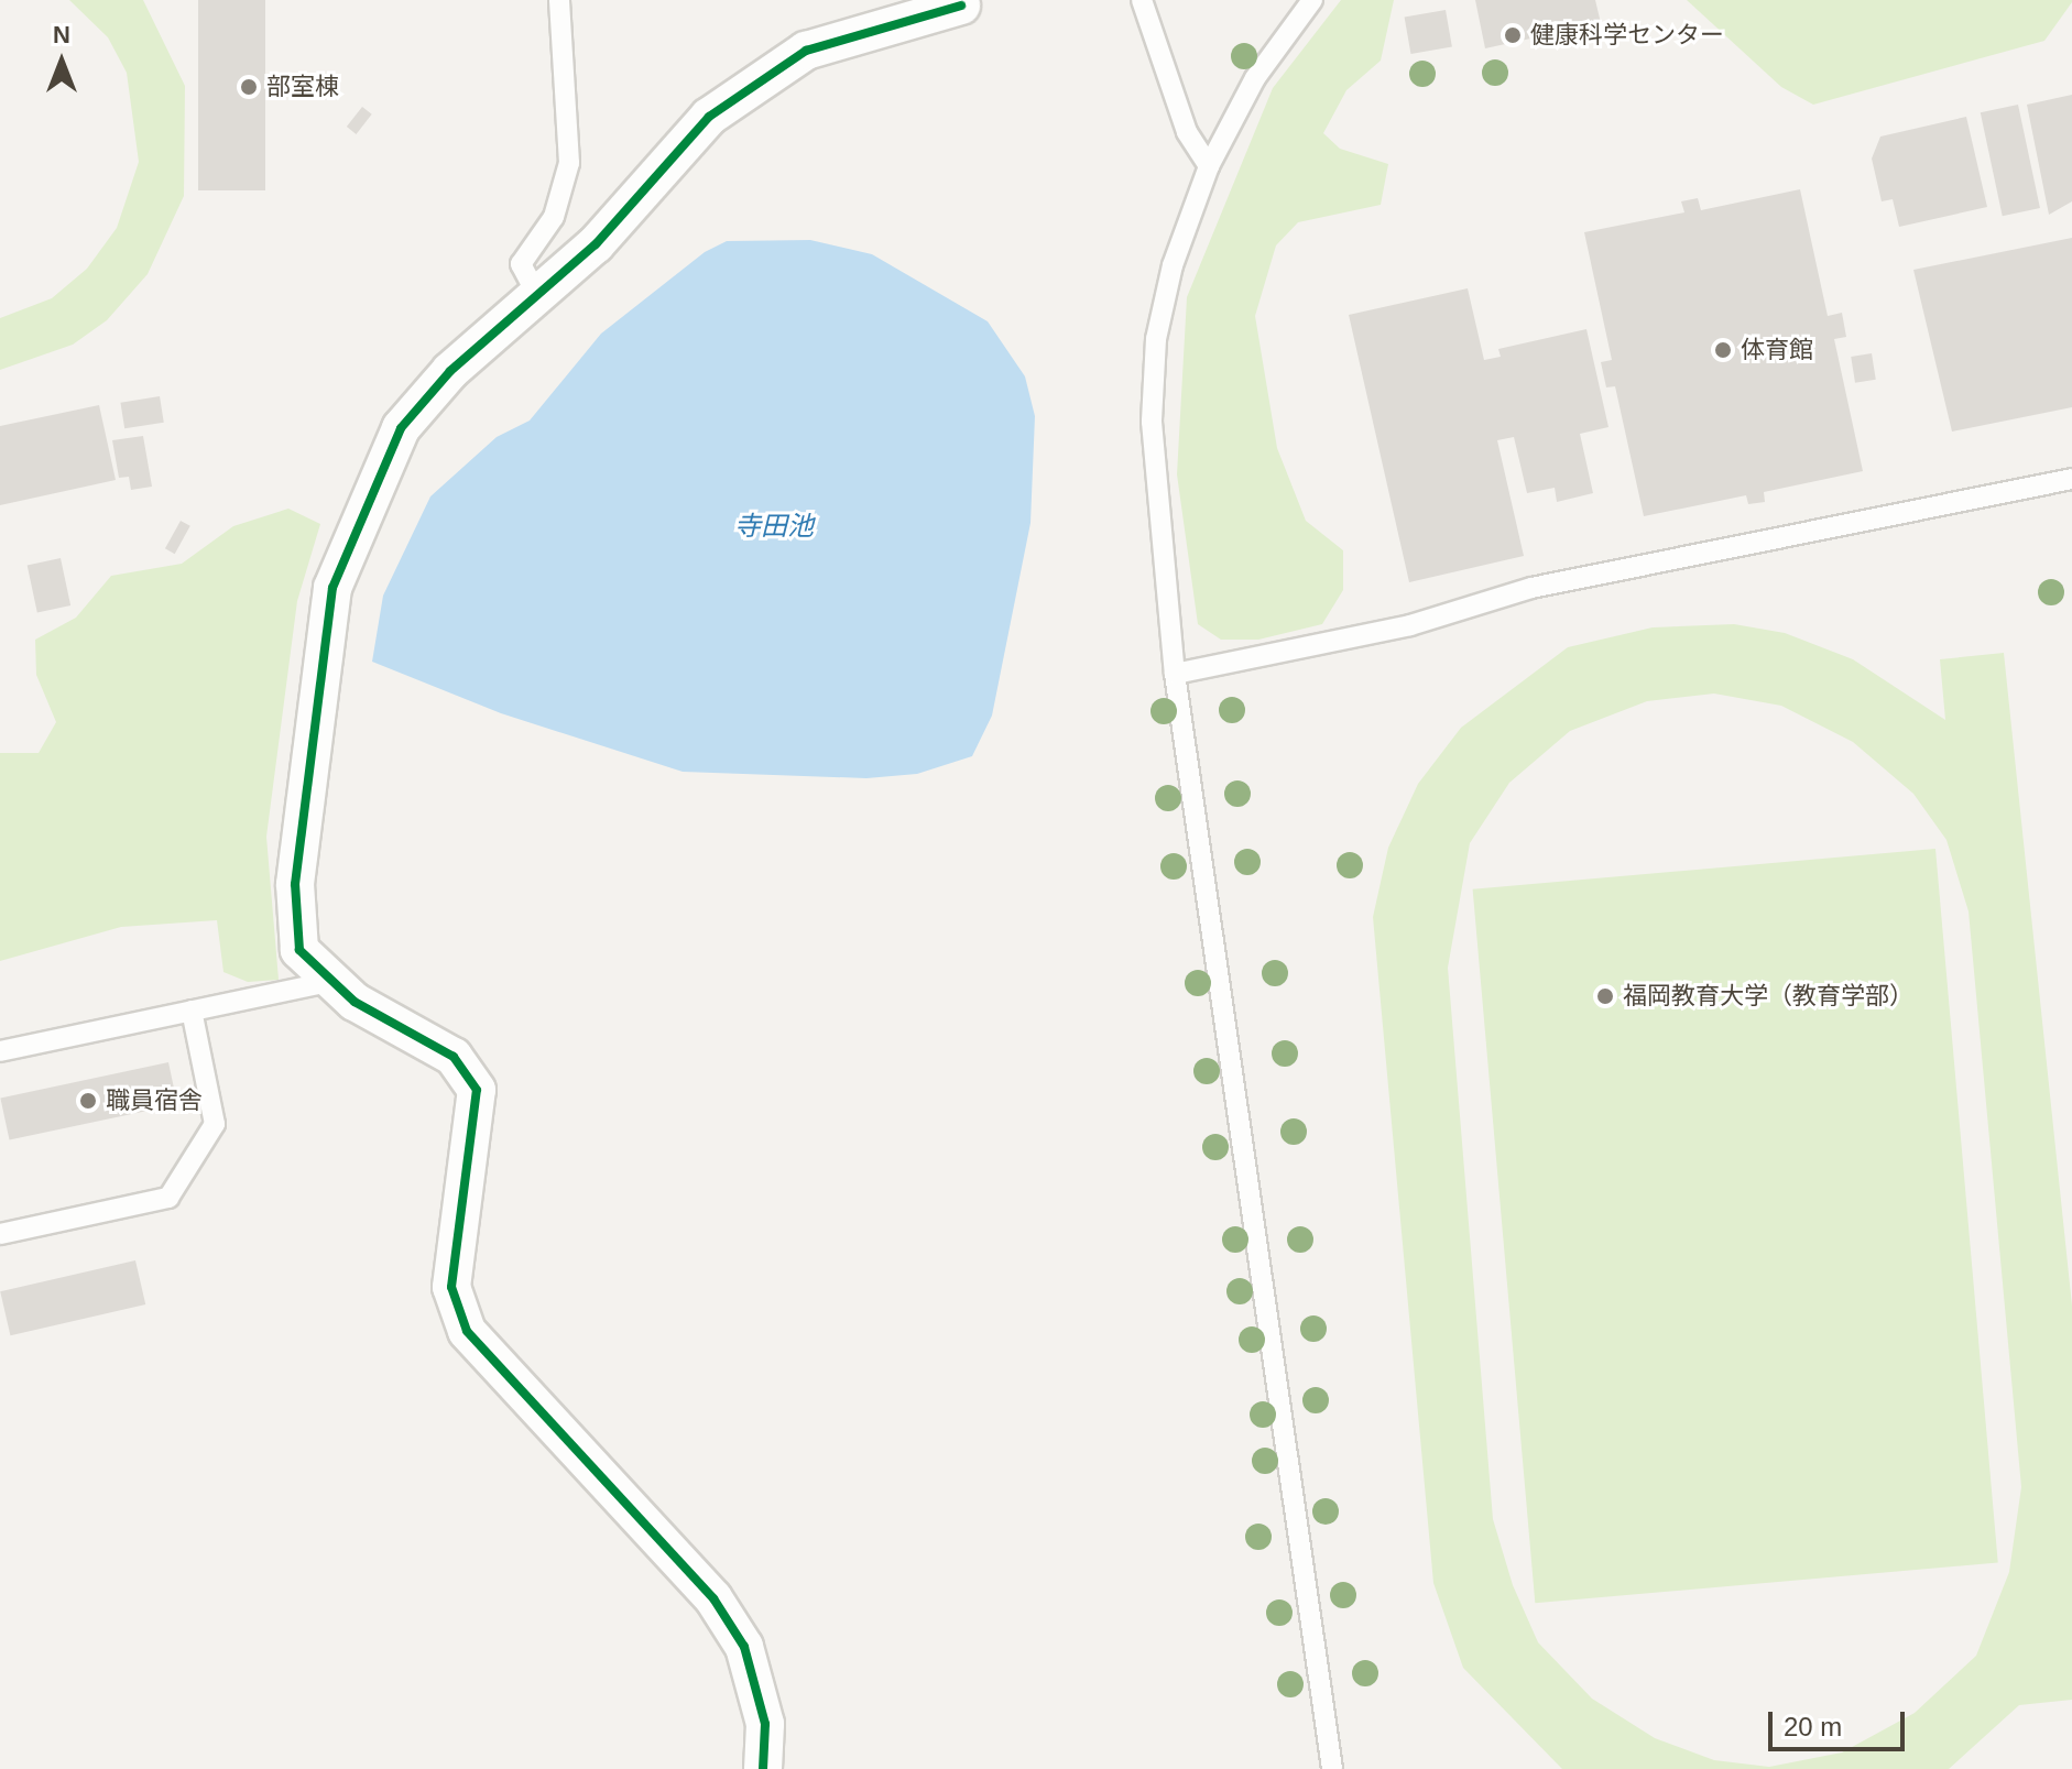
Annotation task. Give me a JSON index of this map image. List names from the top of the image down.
{
  "water": ["寺田池"],
  "places": [
    "健康科学センター",
    "部室棟",
    "体育館",
    "福岡教育大学（教育学部）",
    "職員宿舎"
  ],
  "scale_bar": "20 m",
  "north": "top"
}
